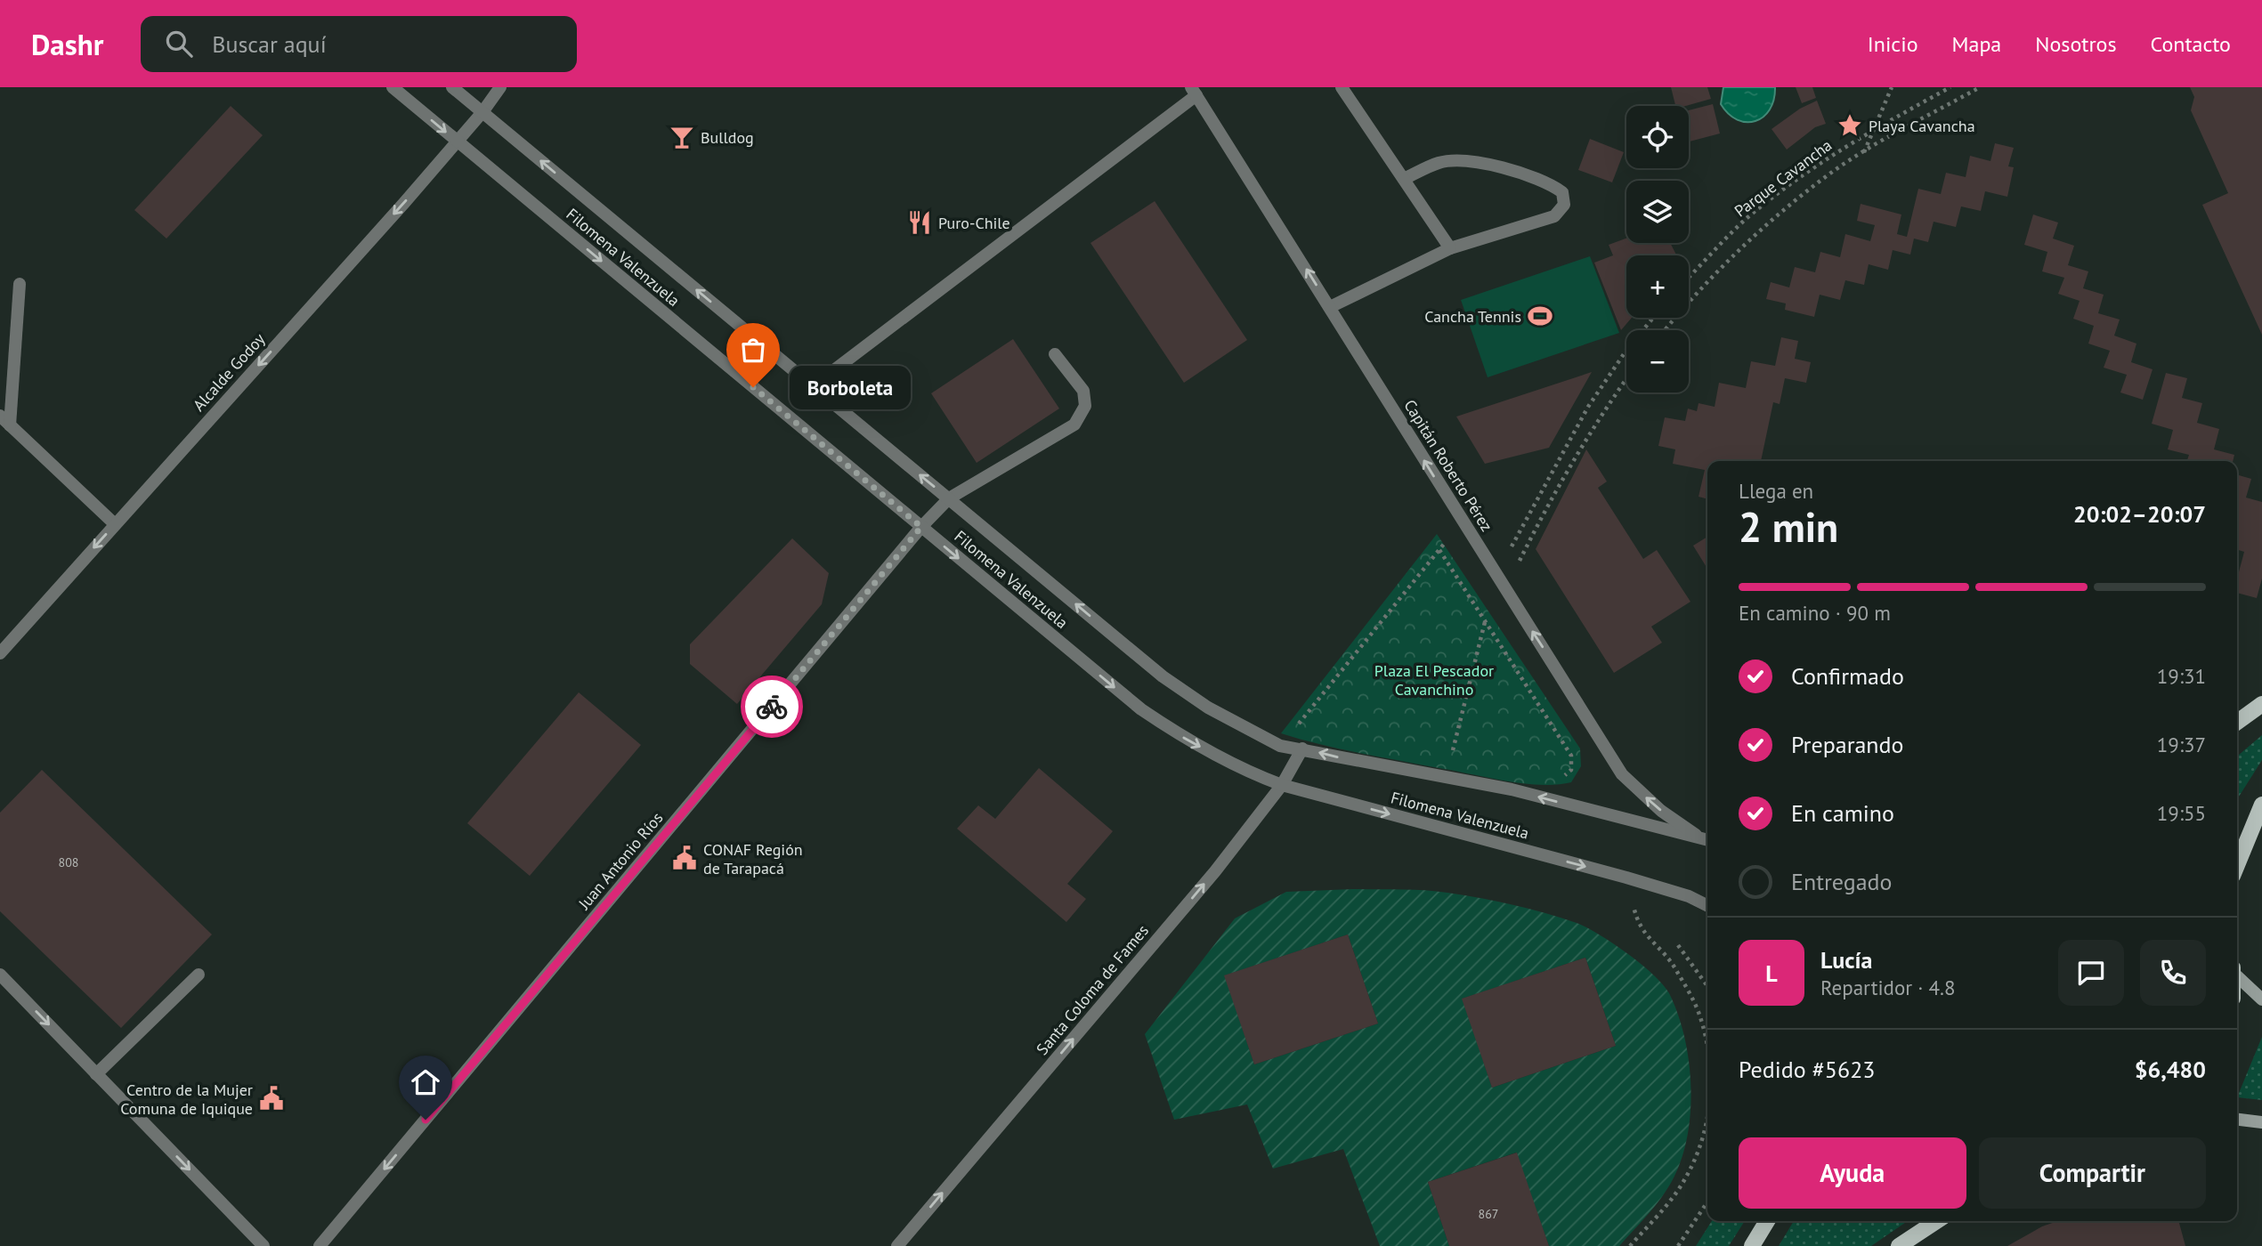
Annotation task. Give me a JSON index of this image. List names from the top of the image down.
{
  "streets": {
    "street": [
      "Filomena Valenzuela",
      "Alcalde Godoy",
      "Capitán Roberto Pérez",
      "Juan Antonio Ríos",
      "Santa Coloma de Fames"
    ],
    "path": ["Parque Cavancha"]
  },
  "crossings": [
    ["Filomena Valenzuela", "Alcalde Godoy"],
    ["Filomena Valenzuela", "Capitán Roberto Pérez"],
    ["Filomena Valenzuela", "Juan Antonio Ríos"],
    ["Filomena Valenzuela", "Santa Coloma de Fames"]
  ],
  "one_way": [
    "Alcalde Godoy",
    "Capitán Roberto Pérez",
    "Juan Antonio Ríos",
    "Santa Coloma de Fames"
  ],
  "parks": ["Plaza El Pescador Cavanchino"],
  "places": {
    "place": ["Playa Cavancha"],
    "bar": ["Bulldog"],
    "restaurant": ["Puro-Chile"],
    "sports": ["Cancha Tennis"],
    "other": ["Borboleta"],
    "public building": ["CONAF Región de Tarapacá", "Centro de la Mujer Comuna de Iquique"]
  },
  "house_numbers": ["808", "867"],
  "page": {
    "header": "Dashr",
    "search": "Buscar aquí",
    "nav": [
      "Inicio",
      "Mapa",
      "Nosotros",
      "Contacto"
    ],
    "map_buttons": ["+", "−"],
    "bubble": "Borboleta",
    "heading": ["2 min", "Llega en", "20:02–20:07"],
    "panel": [
      "Lucía",
      "Repartidor · 4.8",
      "Pedido #5623",
      "$6,480"
    ],
    "bar": "En camino · 90 m",
    "list": [
      ["Confirmado", "19:31"],
      ["Preparando", "19:37"],
      ["En camino", "19:55"],
      "Entregado"
    ],
    "round": "L",
    "buttons": ["Ayuda", "Compartir"]
  }
}
